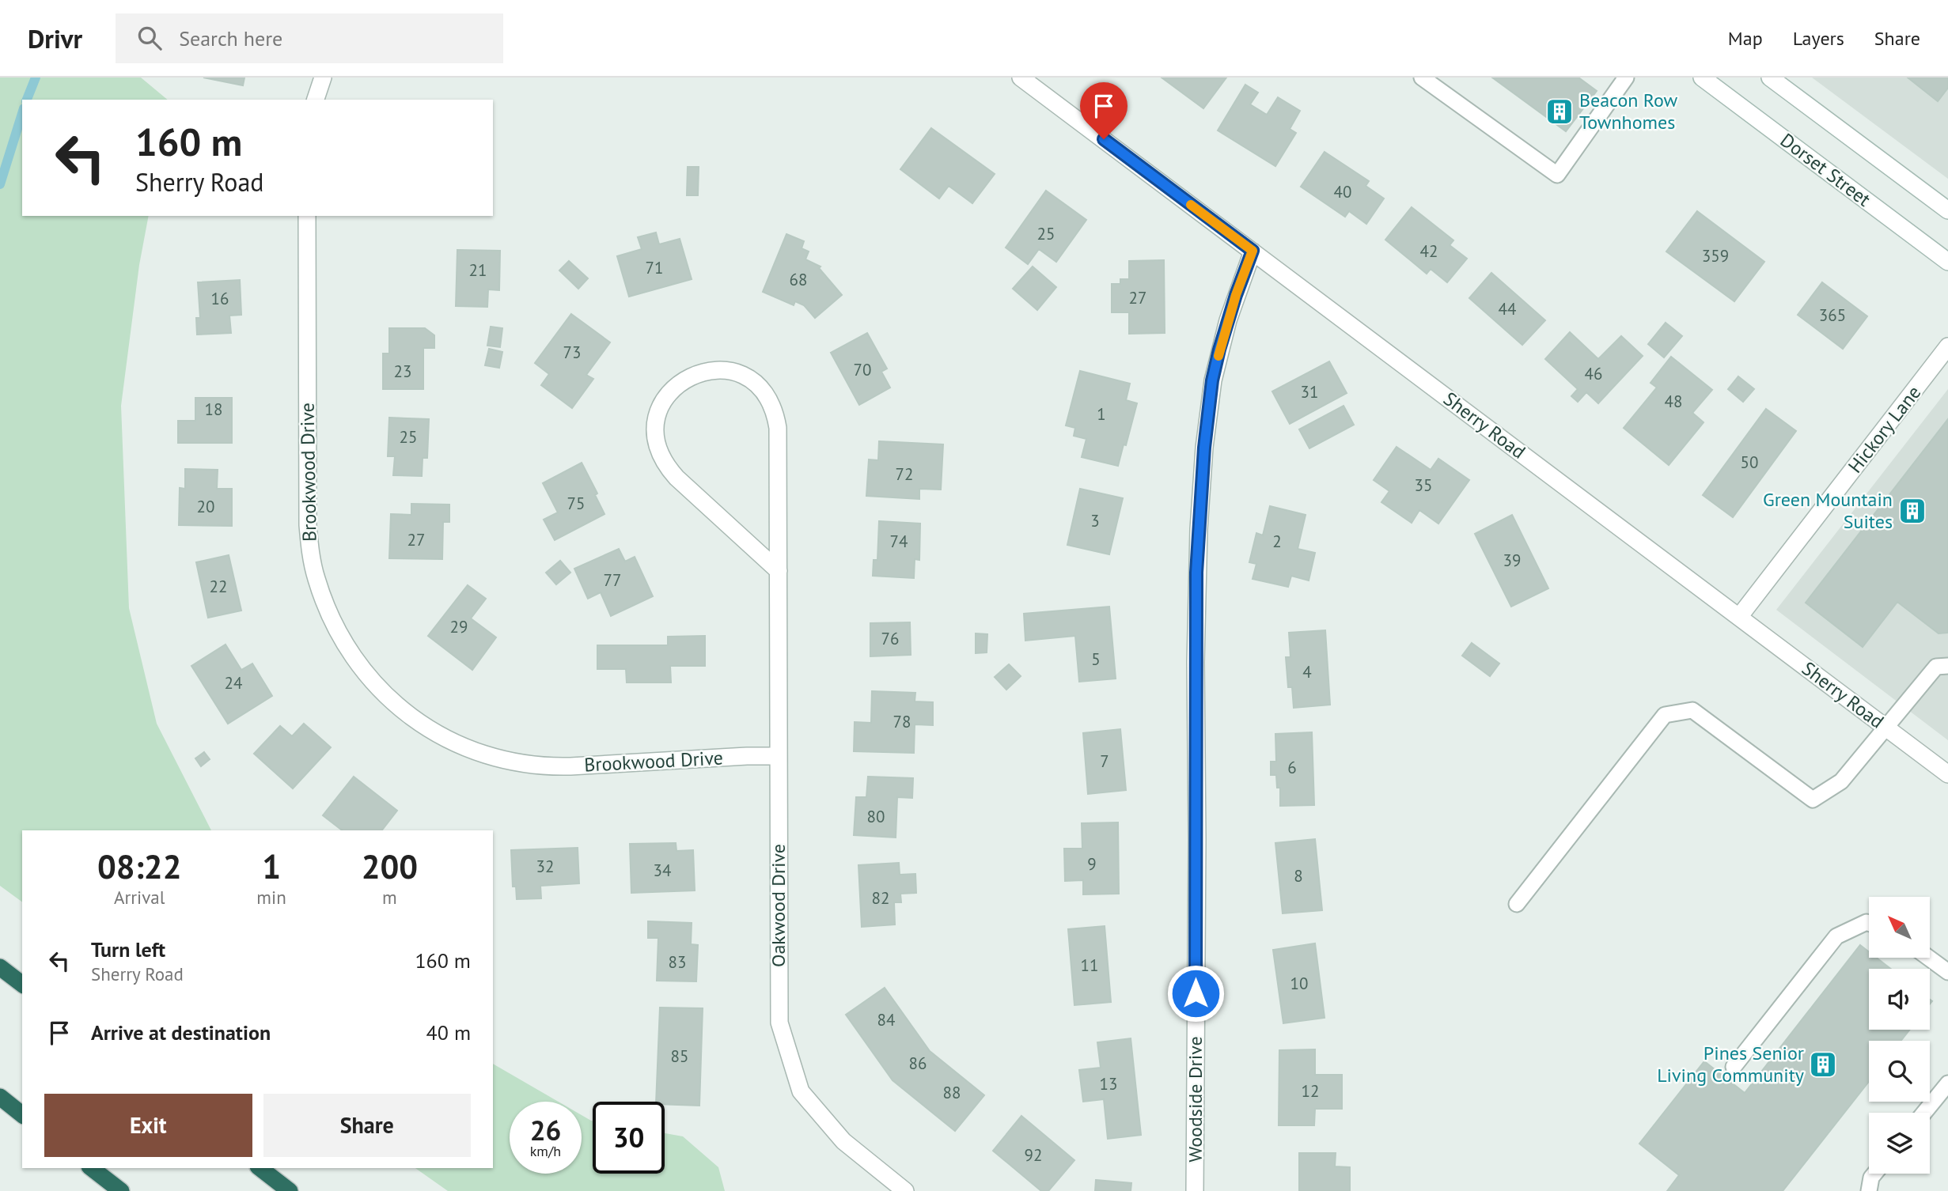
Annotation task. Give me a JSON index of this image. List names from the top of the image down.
{
  "streets": {
    "street": [
      "Dorset Street",
      "Sherry Road",
      "Hickory Lane",
      "Brookwood Drive",
      "Oakwood Drive",
      "Woodside Drive"
    ]
  },
  "crossings": [
    ["Sherry Road", "Hickory Lane"],
    ["Sherry Road", "Woodside Drive"],
    ["Brookwood Drive", "Oakwood Drive"]
  ],
  "places": {
    "building": ["Beacon Row Townhomes", "Green Mountain Suites", "Pines Senior Living Community"]
  },
  "house_numbers": [
    "40",
    "25",
    "42",
    "359",
    "71",
    "21",
    "68",
    "27",
    "16",
    "44",
    "365",
    "73",
    "70",
    "23",
    "46",
    "31",
    "48",
    "18",
    "1",
    "25",
    "50",
    "72",
    "35",
    "75",
    "20",
    "3",
    "27",
    "74",
    "2",
    "39",
    "77",
    "22",
    "29",
    "76",
    "5",
    "4",
    "24",
    "78",
    "7",
    "6",
    "80",
    "9",
    "32",
    "34",
    "8",
    "82",
    "83",
    "11",
    "10",
    "84",
    "85",
    "86",
    "13",
    "12",
    "88",
    "92"
  ],
  "north": "top left",
  "page": {
    "header": "Drivr",
    "search": "Search here",
    "nav": ["Map", "Layers", "Share"],
    "turn": ["160 m", "Sherry Road"],
    "eta": [
      "08:22",
      "Arrival",
      "1",
      "min",
      "200",
      "m"
    ],
    "list": [
      {
        "name": "Turn left",
        "note": "Sherry Road",
        "value": "160 m"
      },
      {
        "name": "Arrive at destination",
        "value": "40 m"
      }
    ],
    "buttons": ["Exit", "Share"],
    "speed": "26 km/h",
    "limit": "30"
  }
}
